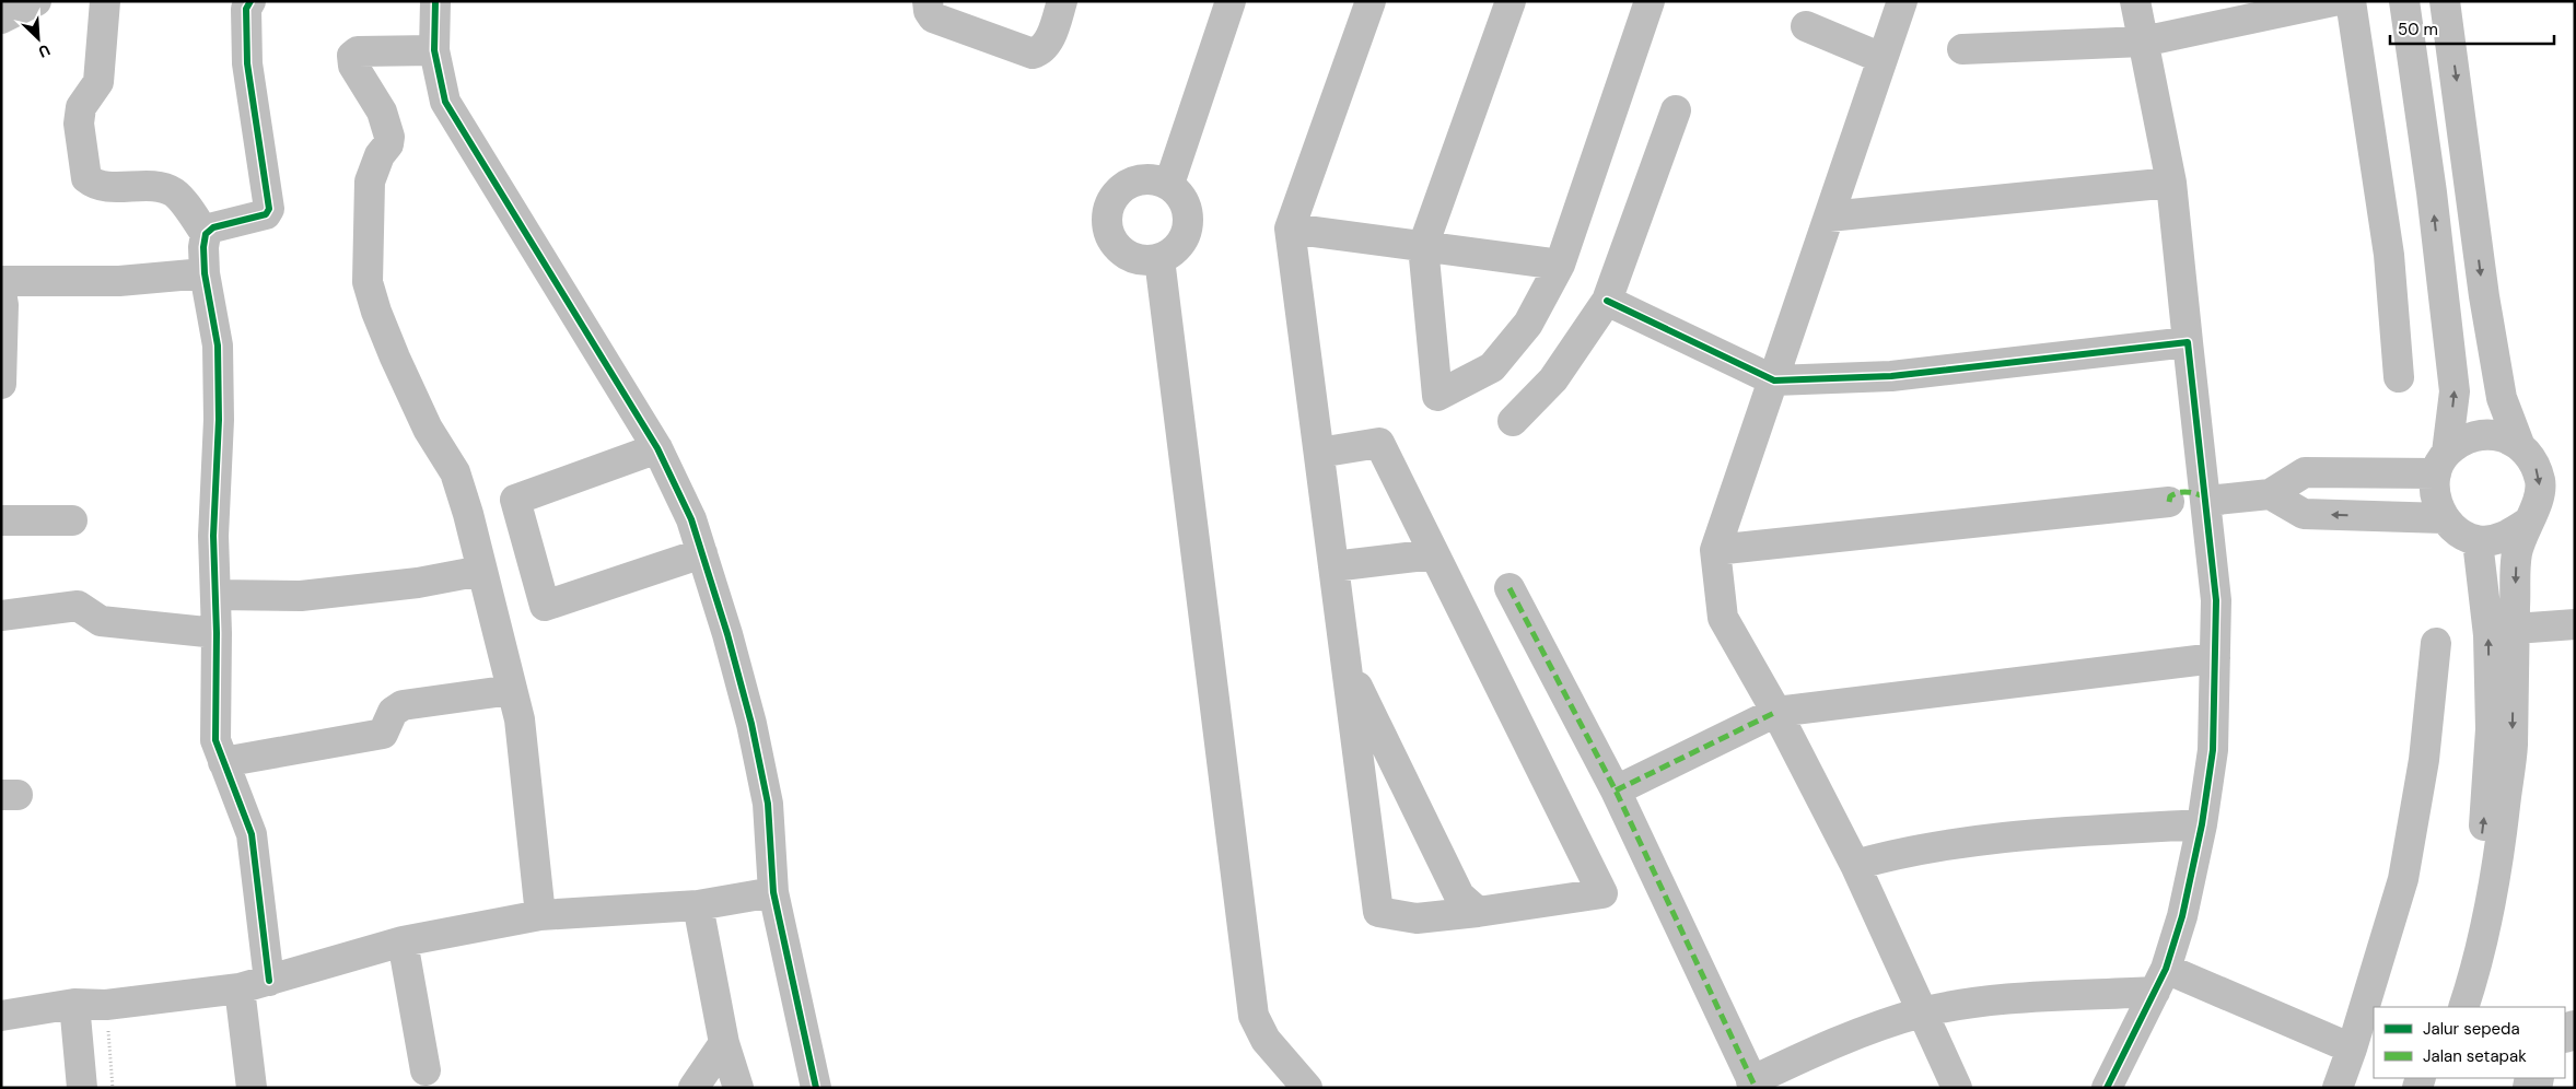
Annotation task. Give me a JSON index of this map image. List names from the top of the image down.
{
  "legend": ["Jalur sepeda", "Jalan setapak"],
  "scale_bar": "50 m",
  "north": "bottom right"
}
